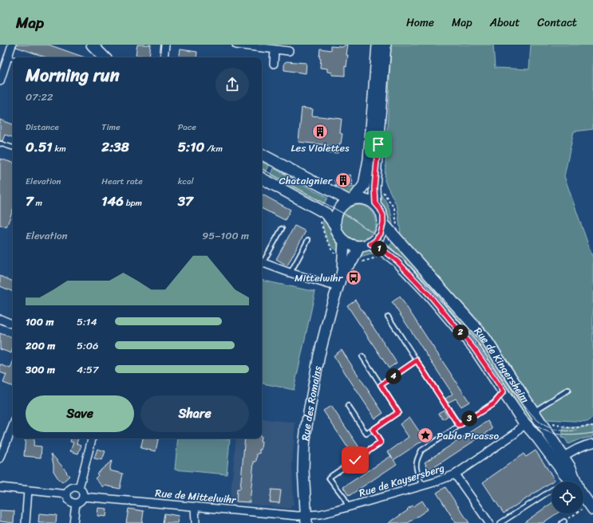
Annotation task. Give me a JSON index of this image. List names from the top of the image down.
{
  "streets": {
    "main road": ["Rue de Kingersheim", "Rue des Romains"],
    "street": ["Rue de Kaysersberg", "Rue de Mittelwihr"]
  },
  "crossings": [
    ["Rue de Kingersheim", "Rue des Romains"],
    ["Rue de Kingersheim", "Rue de Kaysersberg"],
    ["Rue des Romains", "Rue de Kaysersberg"],
    ["Rue des Romains", "Rue de Mittelwihr"],
    ["Rue de Kaysersberg", "Rue de Mittelwihr"]
  ],
  "places": {
    "building": ["Les Violettes", "Chataignier"],
    "bus stop": ["Mittelwihr"],
    "place": ["Pablo Picasso"]
  },
  "page": {
    "header": "Map",
    "nav": [
      "Home",
      "Map",
      "About",
      "Contact"
    ],
    "heading": ["Morning run", "07:22"],
    "stats": [
      ["Distance", "0.51 km"],
      ["Time", "2:38"],
      ["Pace", "5:10 /km"],
      ["Elevation", "7 m"],
      ["Heart rate", "146 bpm"],
      ["kcal", "37"]
    ],
    "chart": ["Elevation", "95–100 m"],
    "pins": [
      "1",
      "2",
      "4",
      "3"
    ],
    "list": [
      {
        "name": "100 m",
        "note": "5:14"
      },
      {
        "name": "200 m",
        "note": "5:06"
      },
      {
        "name": "300 m",
        "note": "4:57"
      }
    ],
    "buttons": ["Save", "Share"]
  }
}
